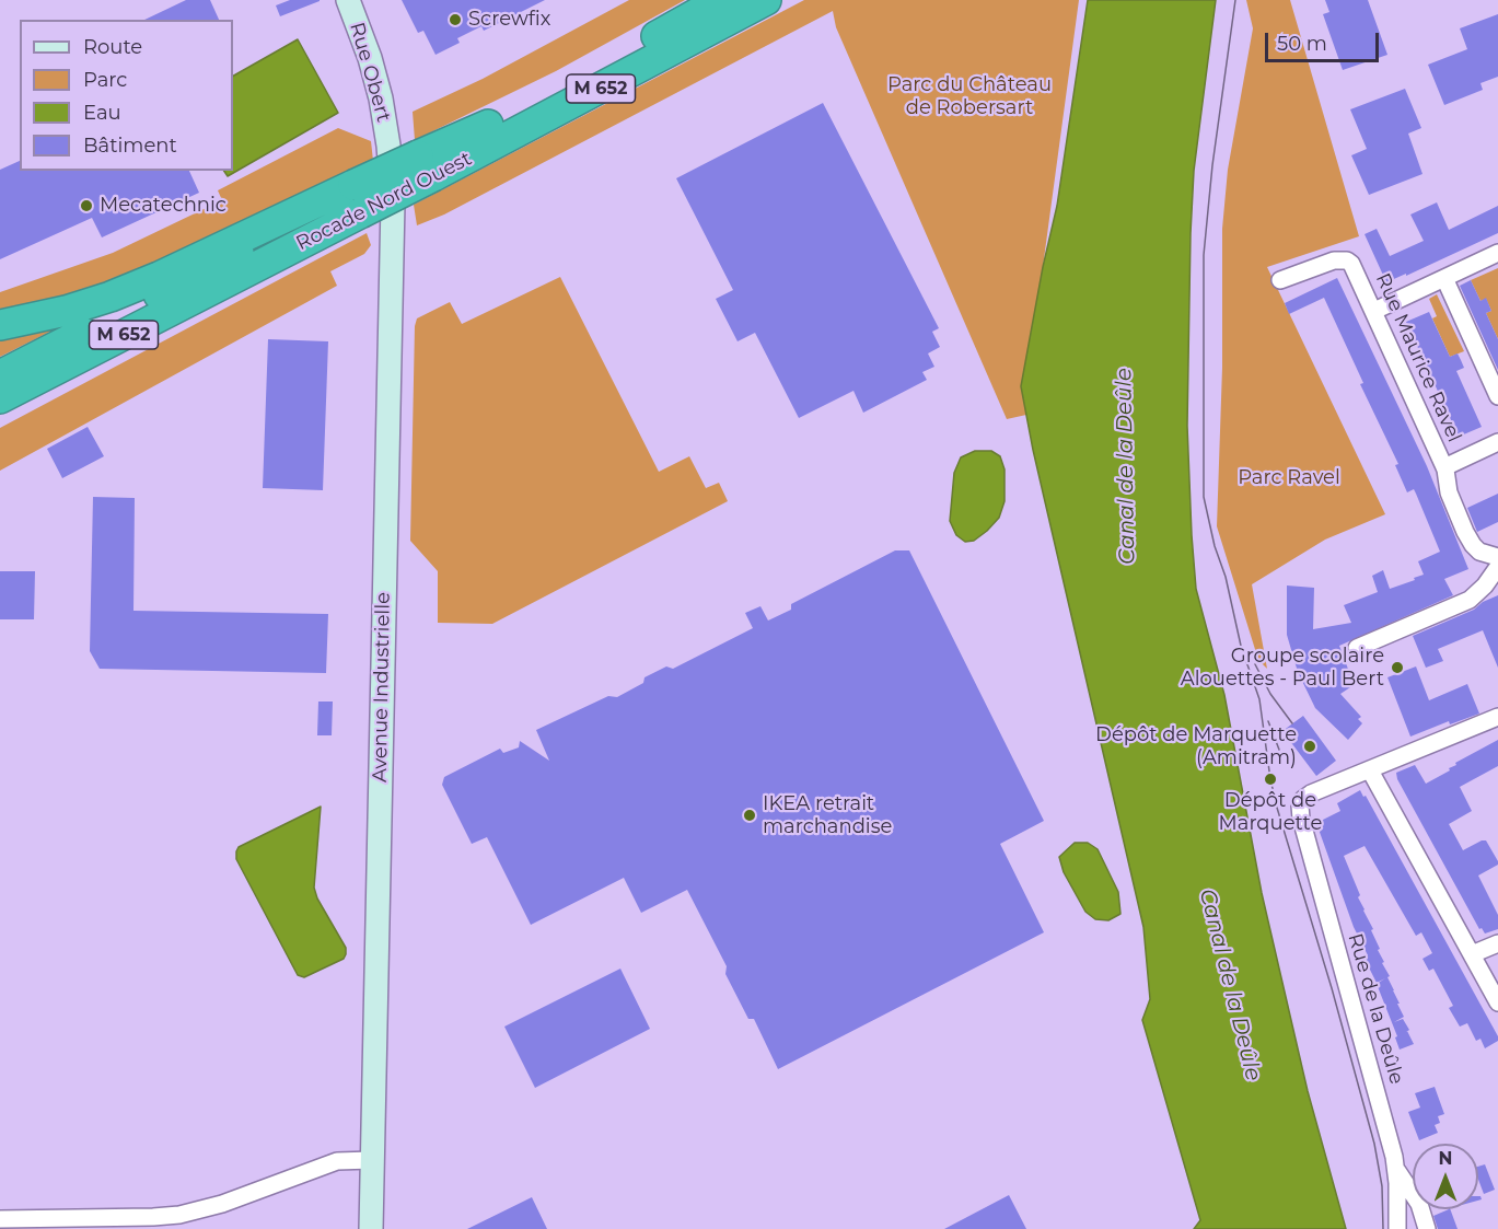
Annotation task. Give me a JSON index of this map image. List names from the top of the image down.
{
  "streets": {
    "highway": ["M 652", "Rocade Nord Ouest"],
    "street": [
      "Rue Obert",
      "Rue Maurice Ravel",
      "Avenue Industrielle",
      "Rue de la Deûle"
    ]
  },
  "crossings": [
    ["Rue Obert", "Avenue Industrielle"],
    ["M 652", "Rocade Nord Ouest"]
  ],
  "water": ["Canal de la Deûle"],
  "parks": ["Parc du Château de Robersart", "Parc Ravel"],
  "places": [
    "Screwfix",
    "Mecatechnic",
    "Groupe scolaire Alouettes - Paul Bert",
    "Dépôt de Marquette (Amitram)",
    "Dépôt de Marquette",
    "IKEA retrait marchandise"
  ],
  "legend": [
    "Route",
    "Parc",
    "Eau",
    "Bâtiment"
  ],
  "scale_bar": "50 m",
  "north": "top"
}
